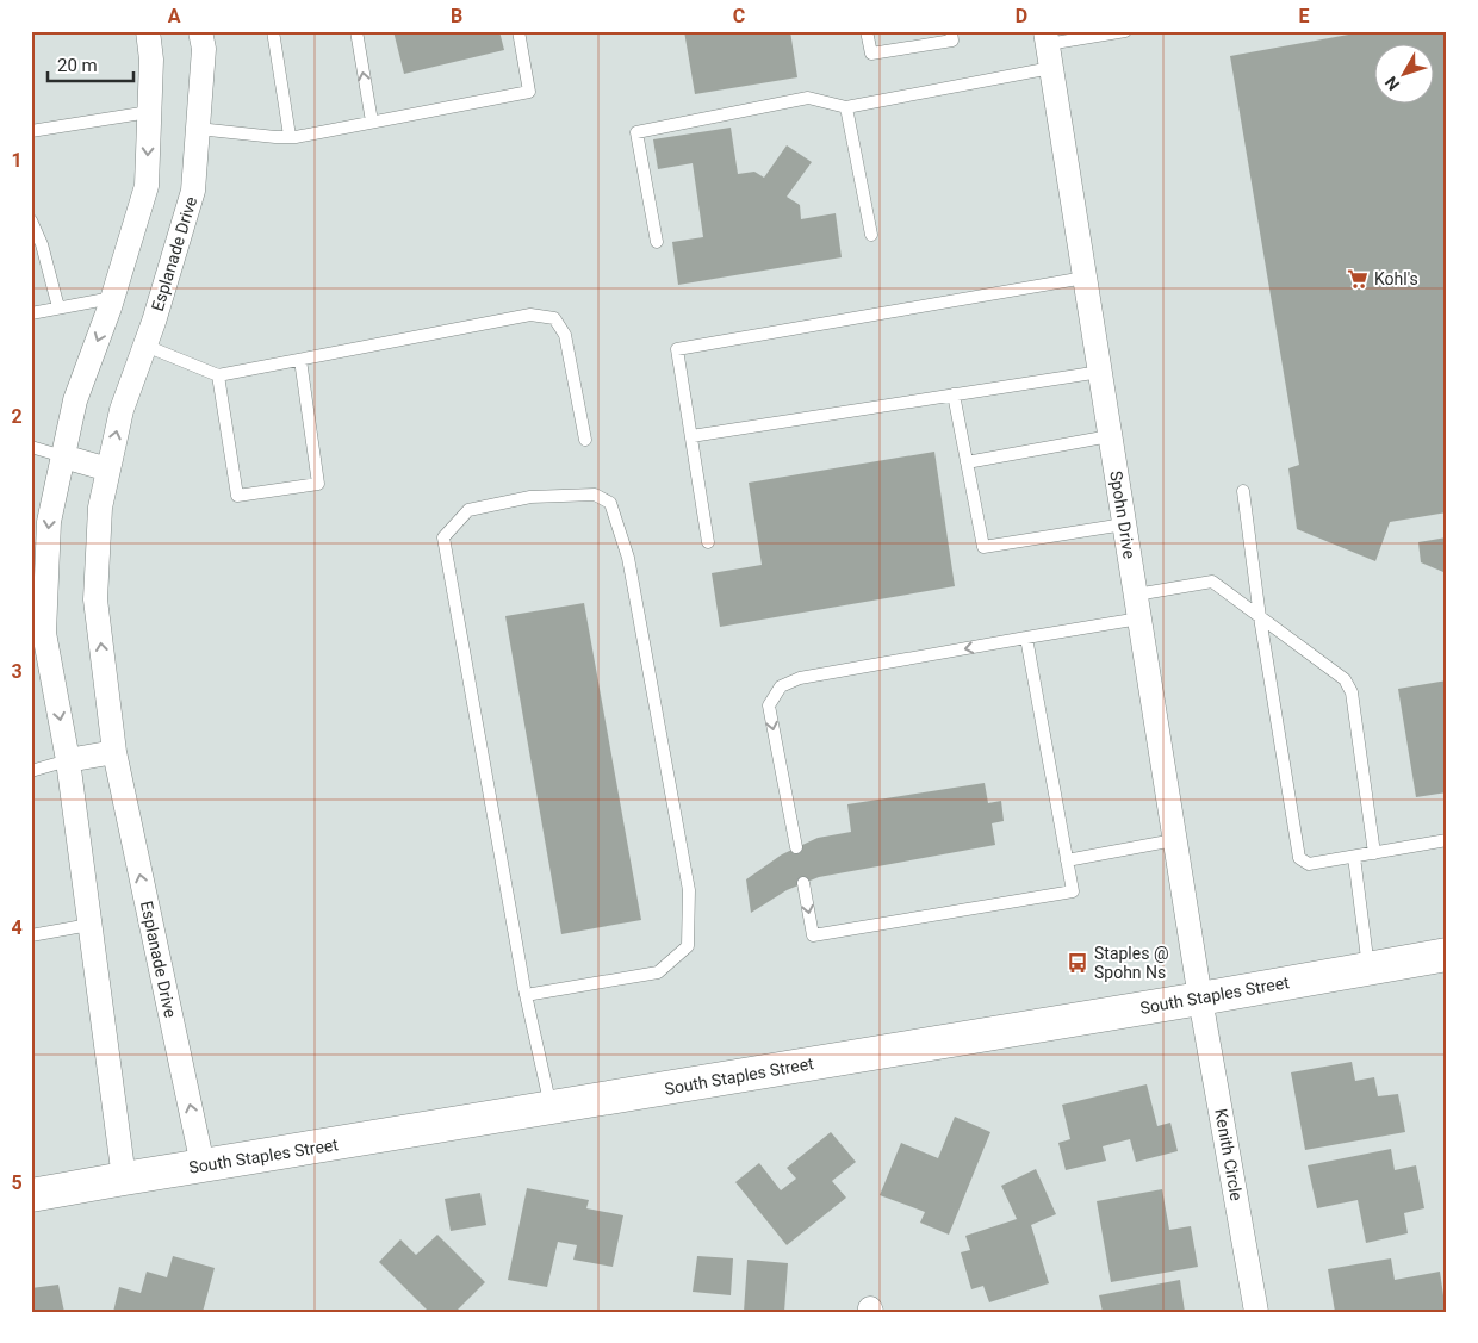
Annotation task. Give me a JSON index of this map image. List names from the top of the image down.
{
  "streets": {
    "main road": ["South Staples Street"],
    "street": ["Esplanade Drive", "Spohn Drive", "Kenith Circle"]
  },
  "crossings": [
    ["Esplanade Drive", "South Staples Street"],
    ["Spohn Drive", "South Staples Street"],
    ["Spohn Drive", "Kenith Circle"],
    ["South Staples Street", "Kenith Circle"]
  ],
  "places": {
    "supermarket": ["Kohl's"],
    "bus stop": ["Staples @ Spohn Ns"]
  },
  "scale_bar": "20 m",
  "north": "bottom left",
  "grid": {
    "columns": [
      "A",
      "B",
      "C",
      "D",
      "E"
    ],
    "rows": [
      "1",
      "2",
      "3",
      "4",
      "5"
    ]
  }
}
